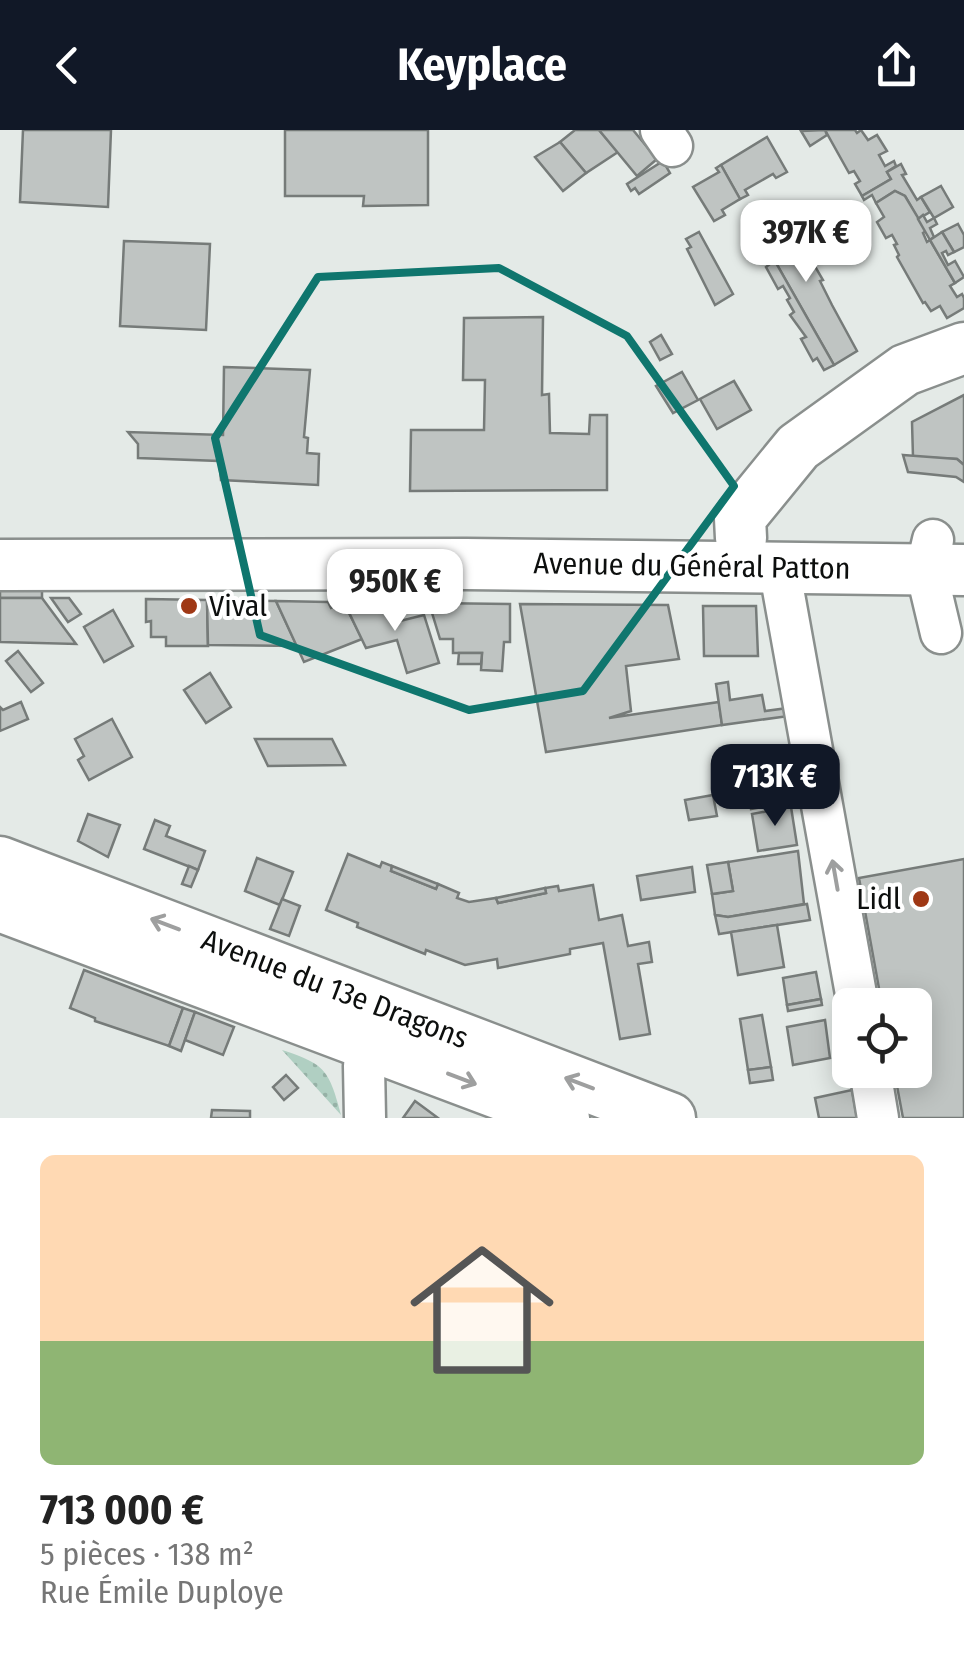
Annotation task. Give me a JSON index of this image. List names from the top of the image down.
{
  "streets": {
    "main road": ["Avenue du Général Patton", "Avenue du 13e Dragons"]
  },
  "places": ["Vival", "Lidl"],
  "page": {
    "header": "Keyplace",
    "price": ["397K €", "950K €", "713K €"],
    "list": [
      {
        "name": "713 000 €",
        "note": "5 pièces · 138 m² · Rue Émile Duploye"
      }
    ]
  }
}
